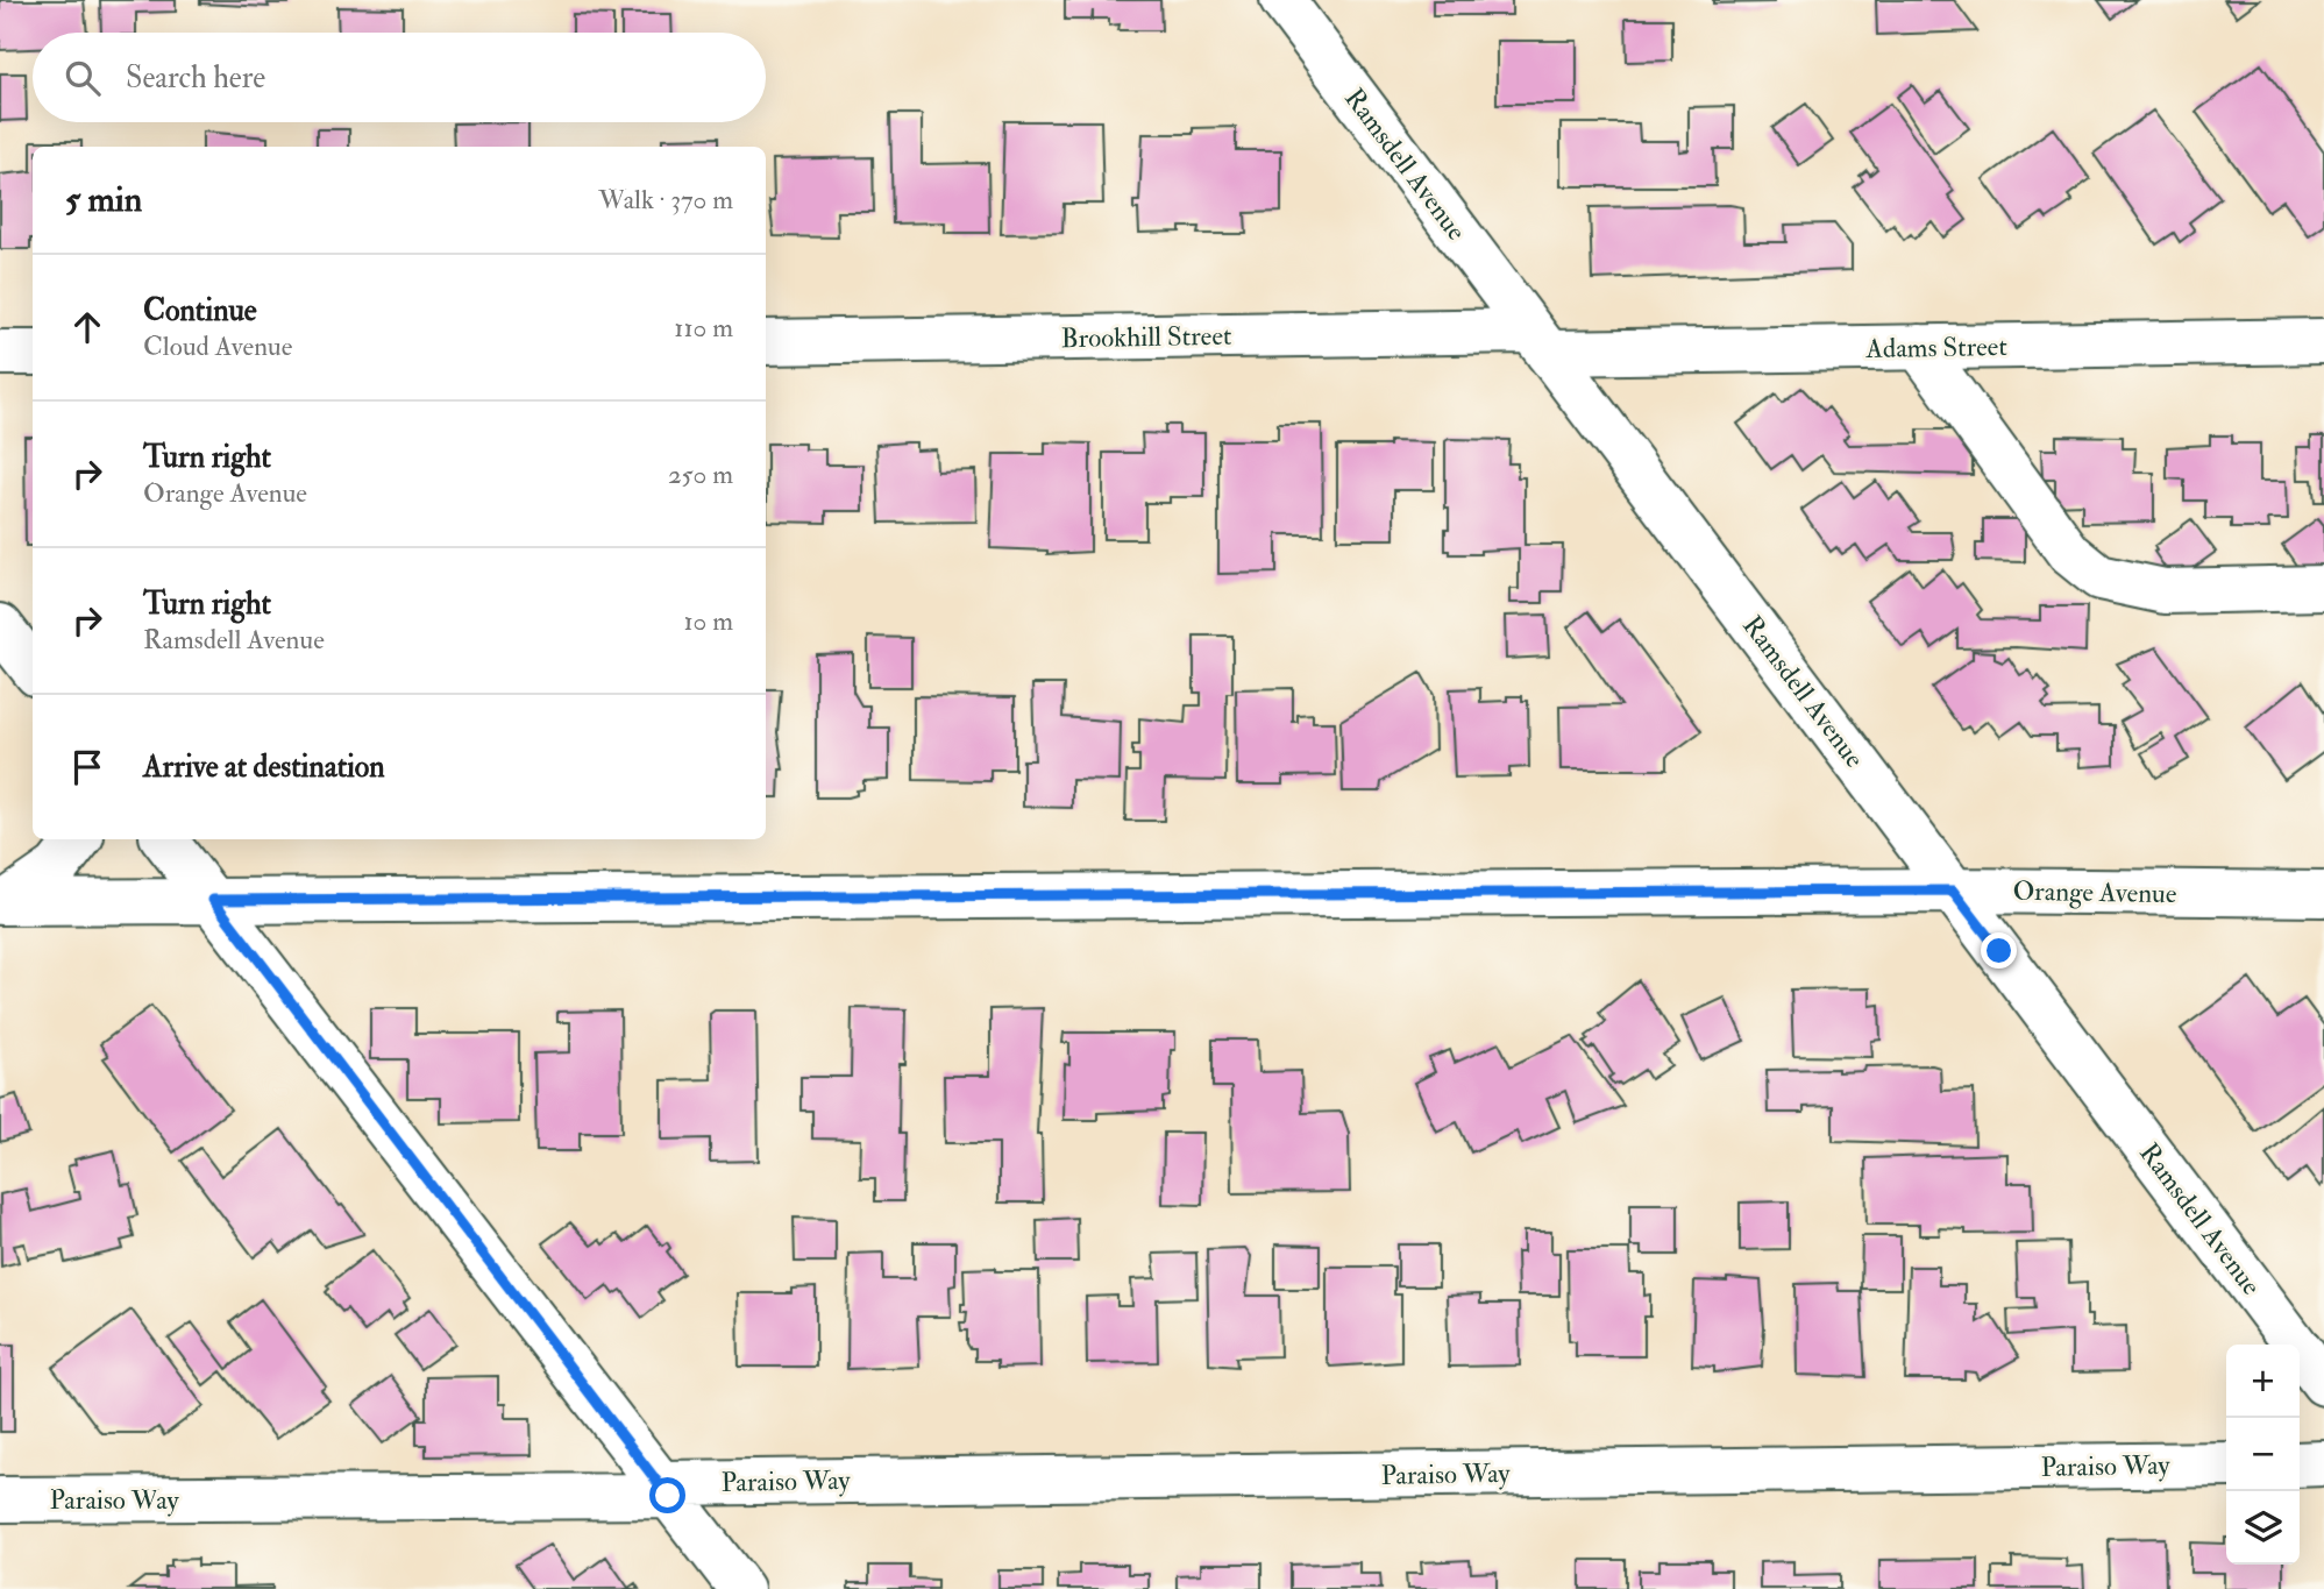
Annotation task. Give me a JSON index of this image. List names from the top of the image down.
{
  "streets": {
    "street": [
      "Ramsdell Avenue",
      "Brookhill Street",
      "Adams Street",
      "Orange Avenue",
      "Paraiso Way"
    ]
  },
  "crossings": [
    ["Ramsdell Avenue", "Brookhill Street"],
    ["Ramsdell Avenue", "Adams Street"],
    ["Ramsdell Avenue", "Orange Avenue"],
    ["Brookhill Street", "Adams Street"]
  ],
  "page": {
    "search": "Search here",
    "heading": ["5 min", "Walk · 370 m"],
    "list": [
      ["Continue", "Cloud Avenue", "110 m"],
      ["Turn right", "Orange Avenue", "250 m"],
      ["Turn right", "Ramsdell Avenue", "10 m"],
      "Arrive at destination"
    ],
    "map_buttons": ["+", "−"]
  }
}
